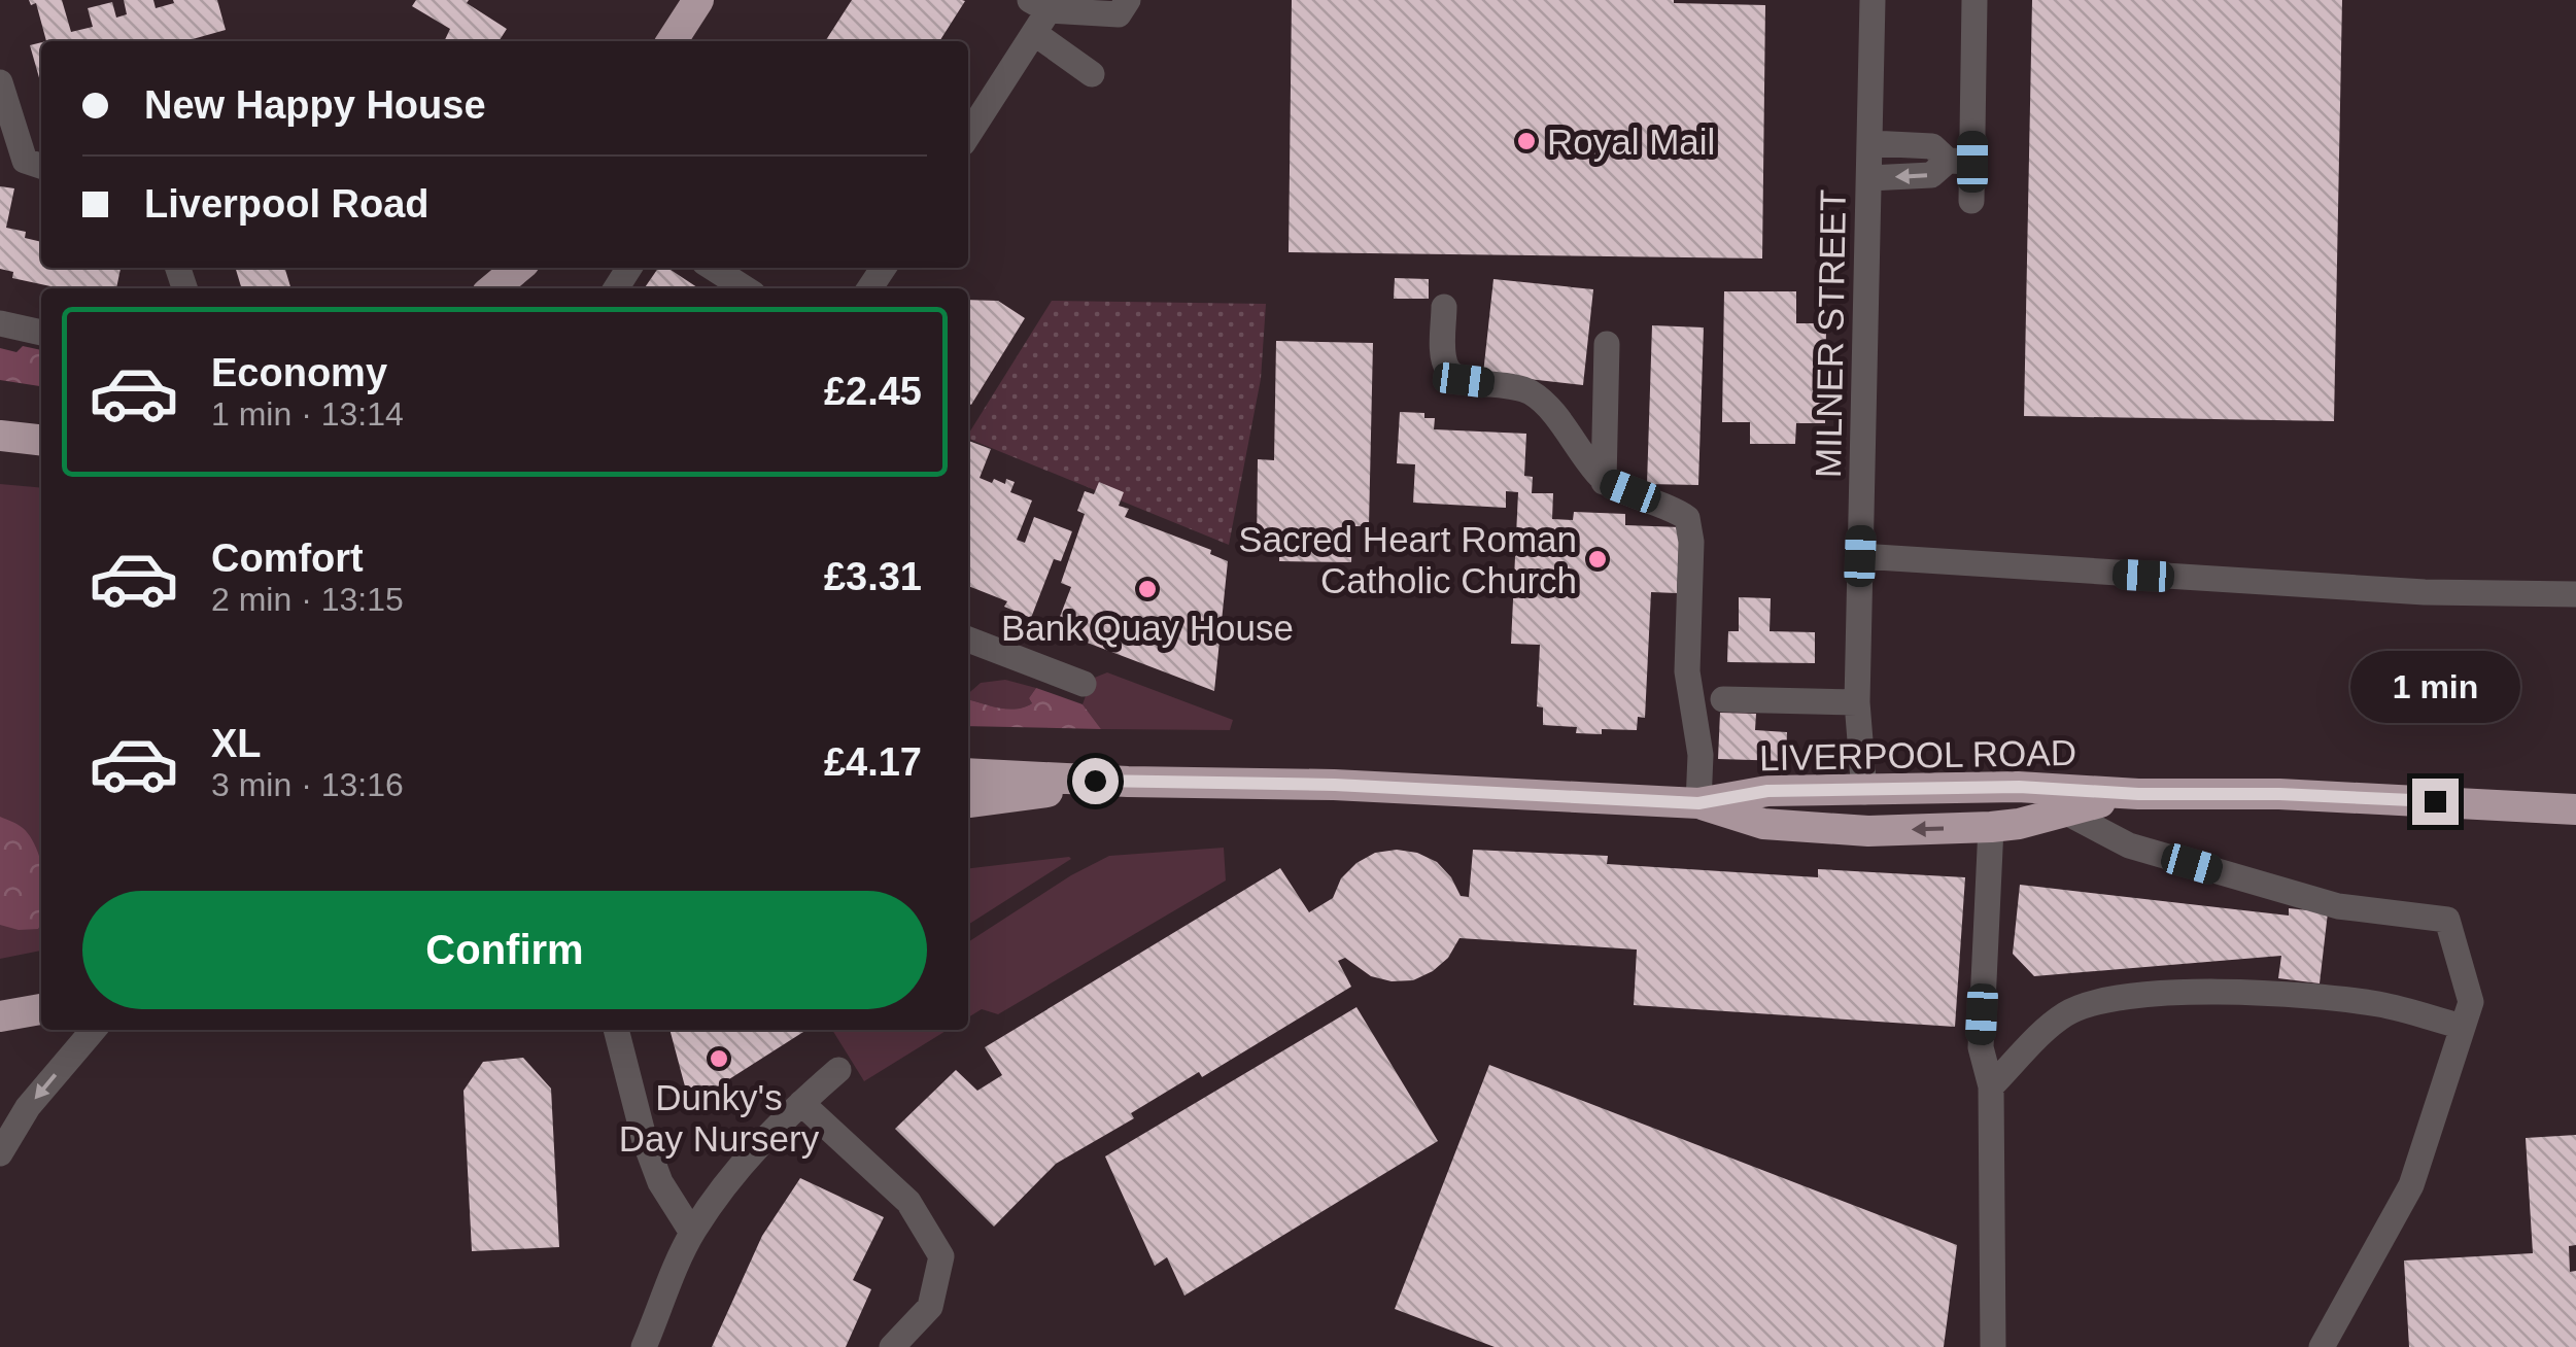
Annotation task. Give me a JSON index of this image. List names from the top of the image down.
{
  "streets": {
    "highway": ["LIVERPOOL ROAD"],
    "street": ["MILNER STREET"]
  },
  "crossings": [
    ["MILNER STREET", "LIVERPOOL ROAD"]
  ],
  "places": [
    "Royal Mail",
    "Sacred Heart Roman Catholic Church",
    "Bank Quay House",
    "Dunky's Day Nursery"
  ],
  "page": {
    "banner": ["New Happy House", "Liverpool Road"],
    "list": [
      {
        "name": "Economy",
        "note": "1 min · 13:14",
        "value": "£2.45"
      },
      {
        "name": "Comfort",
        "note": "2 min · 13:15",
        "value": "£3.31"
      },
      {
        "name": "XL",
        "note": "3 min · 13:16",
        "value": "£4.17"
      }
    ],
    "bubble": "1 min",
    "buttons": "Confirm"
  }
}
